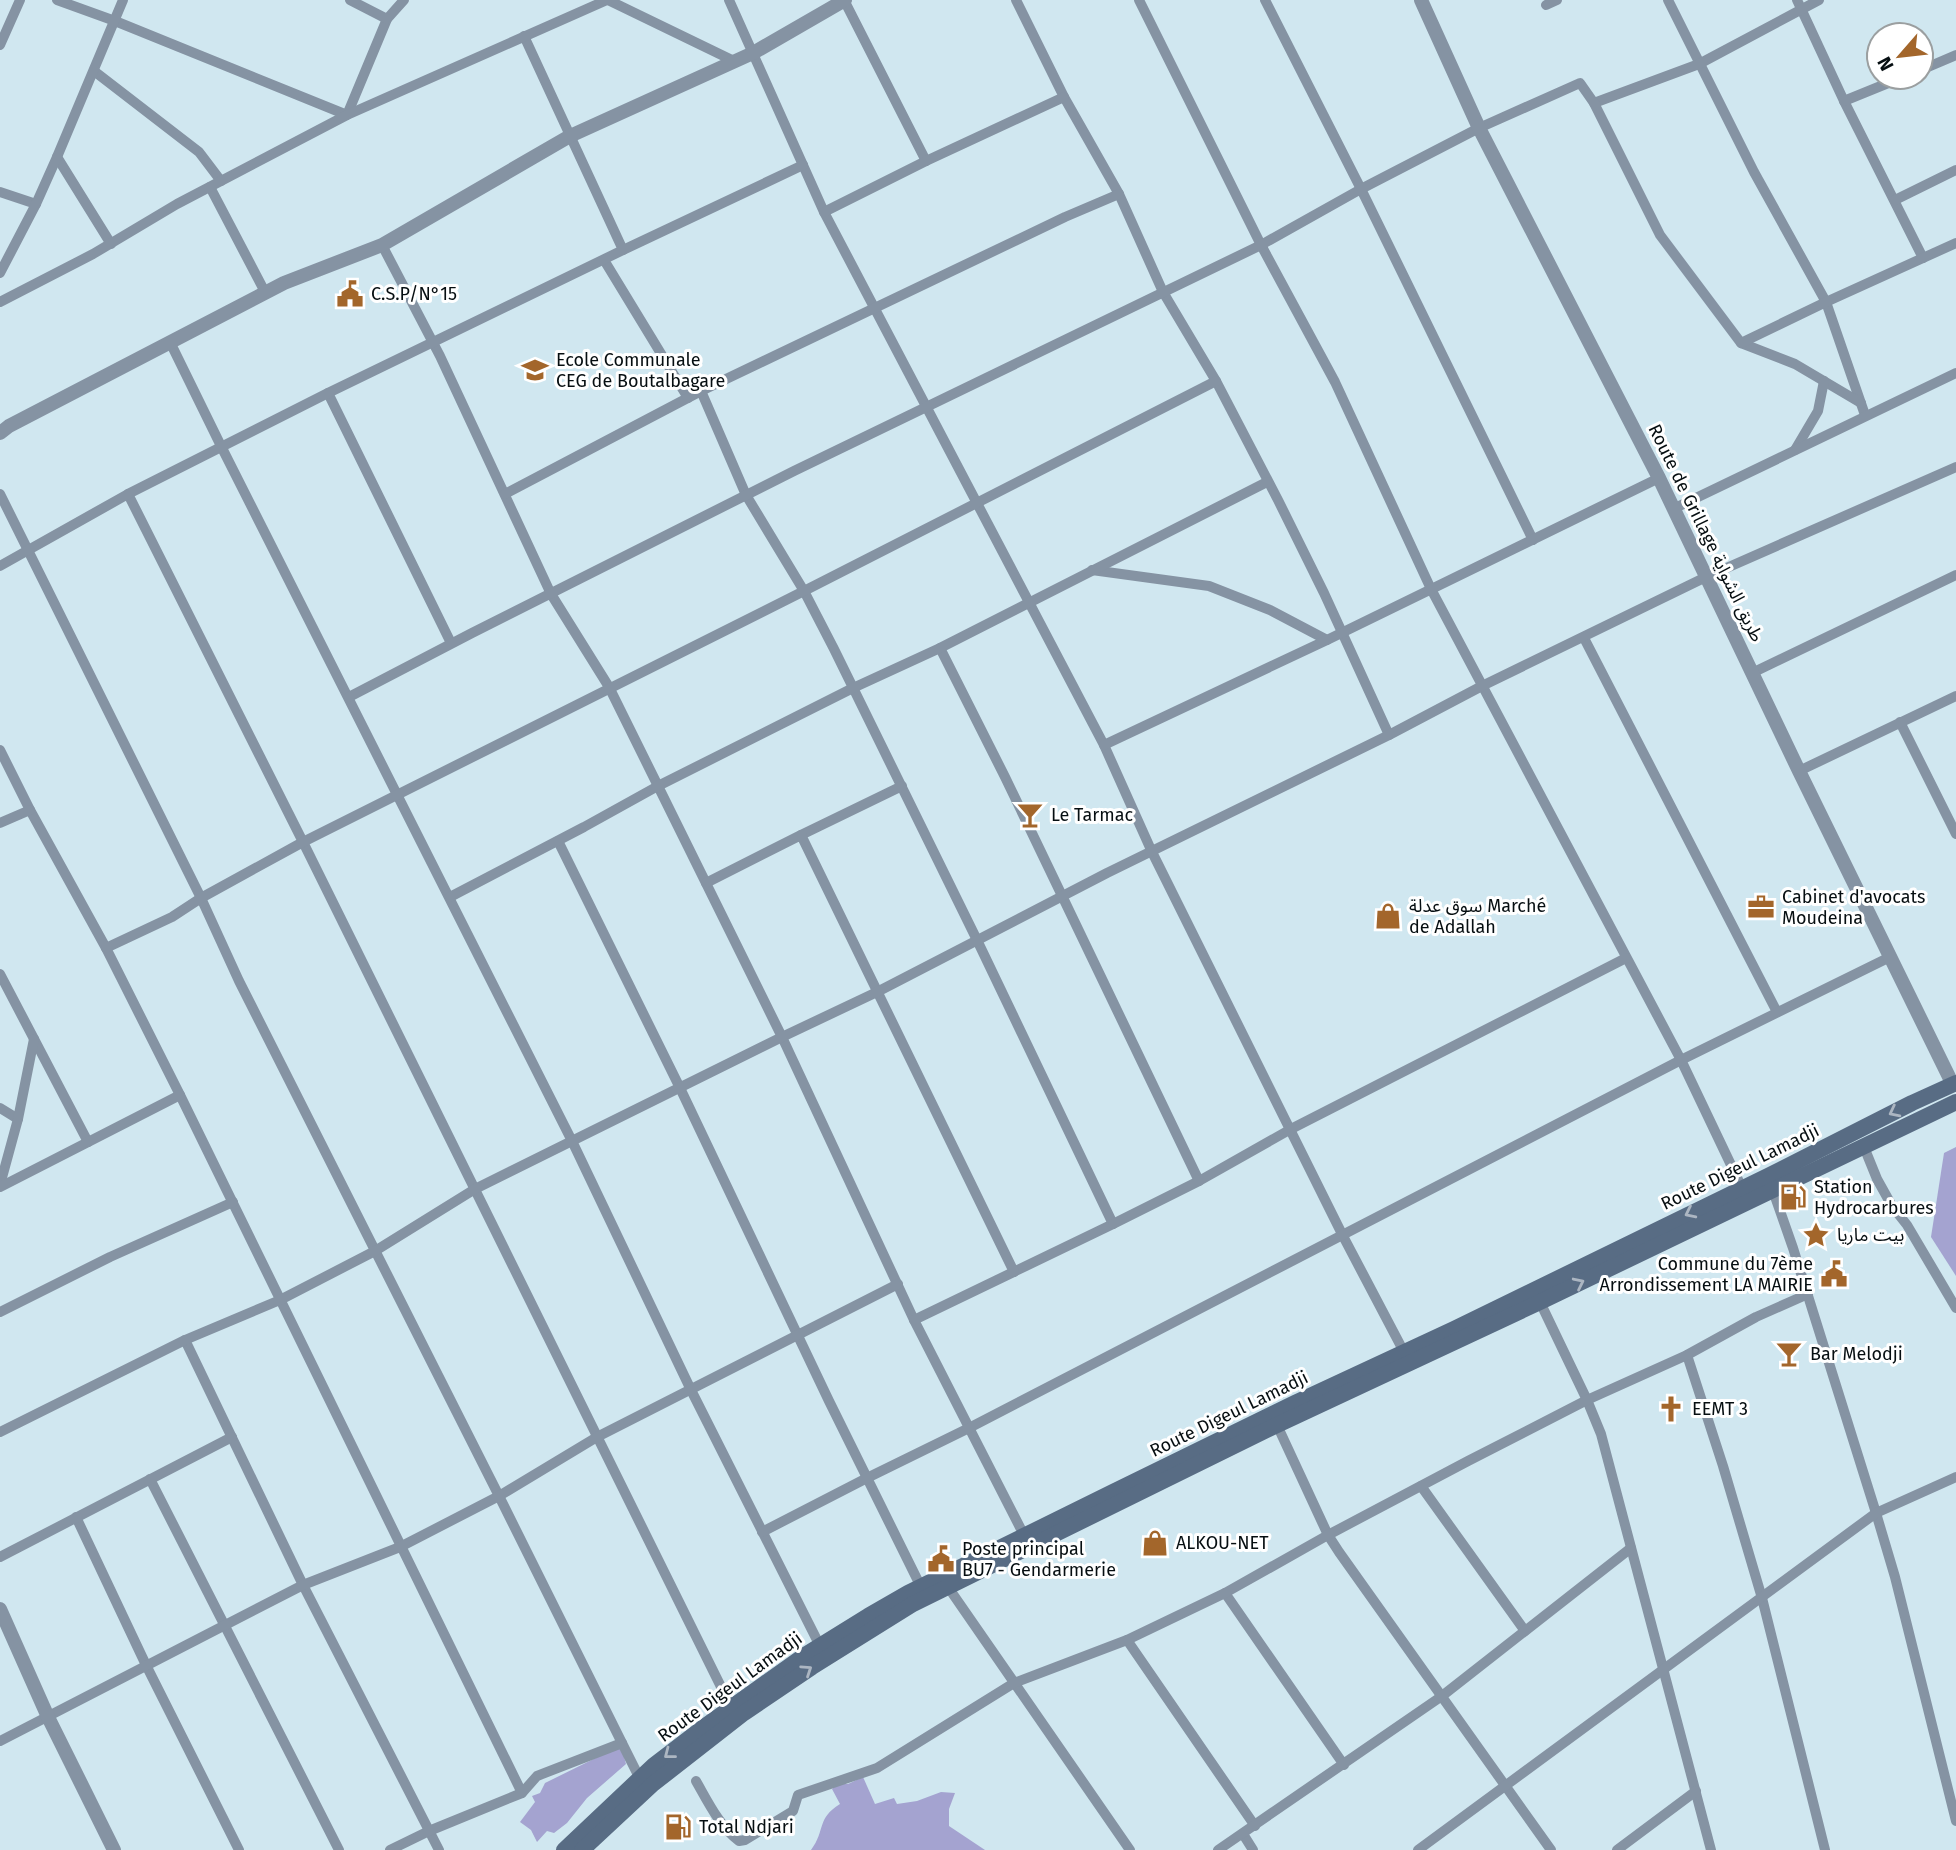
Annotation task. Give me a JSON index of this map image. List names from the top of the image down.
{
  "streets": {
    "main road": ["Route Digeul Lamadji"],
    "street": ["Route de Grillage طريق الشواية"]
  },
  "crossings": [
    ["Route de Grillage طريق الشواية", "Route Digeul Lamadji"]
  ],
  "places": {
    "public building": ["C.S.P/N°15", "Commune du 7ème Arrondissement LA MAIRIE", "Poste principal BU7 - Gendarmerie"],
    "school or university": ["Ecole Communale CEG de Boutalbagare"],
    "bar": ["Le Tarmac", "Bar Melodji"],
    "office": ["Cabinet d'avocats Moudeina"],
    "shop": ["سوق عدلة Marché de Adallah", "ALKOU-NET"],
    "fuel station": ["Station Hydrocarbures", "Total Ndjari"],
    "place": ["بيت ماريا"],
    "church": ["EEMT 3"]
  },
  "north": "bottom left"
}
